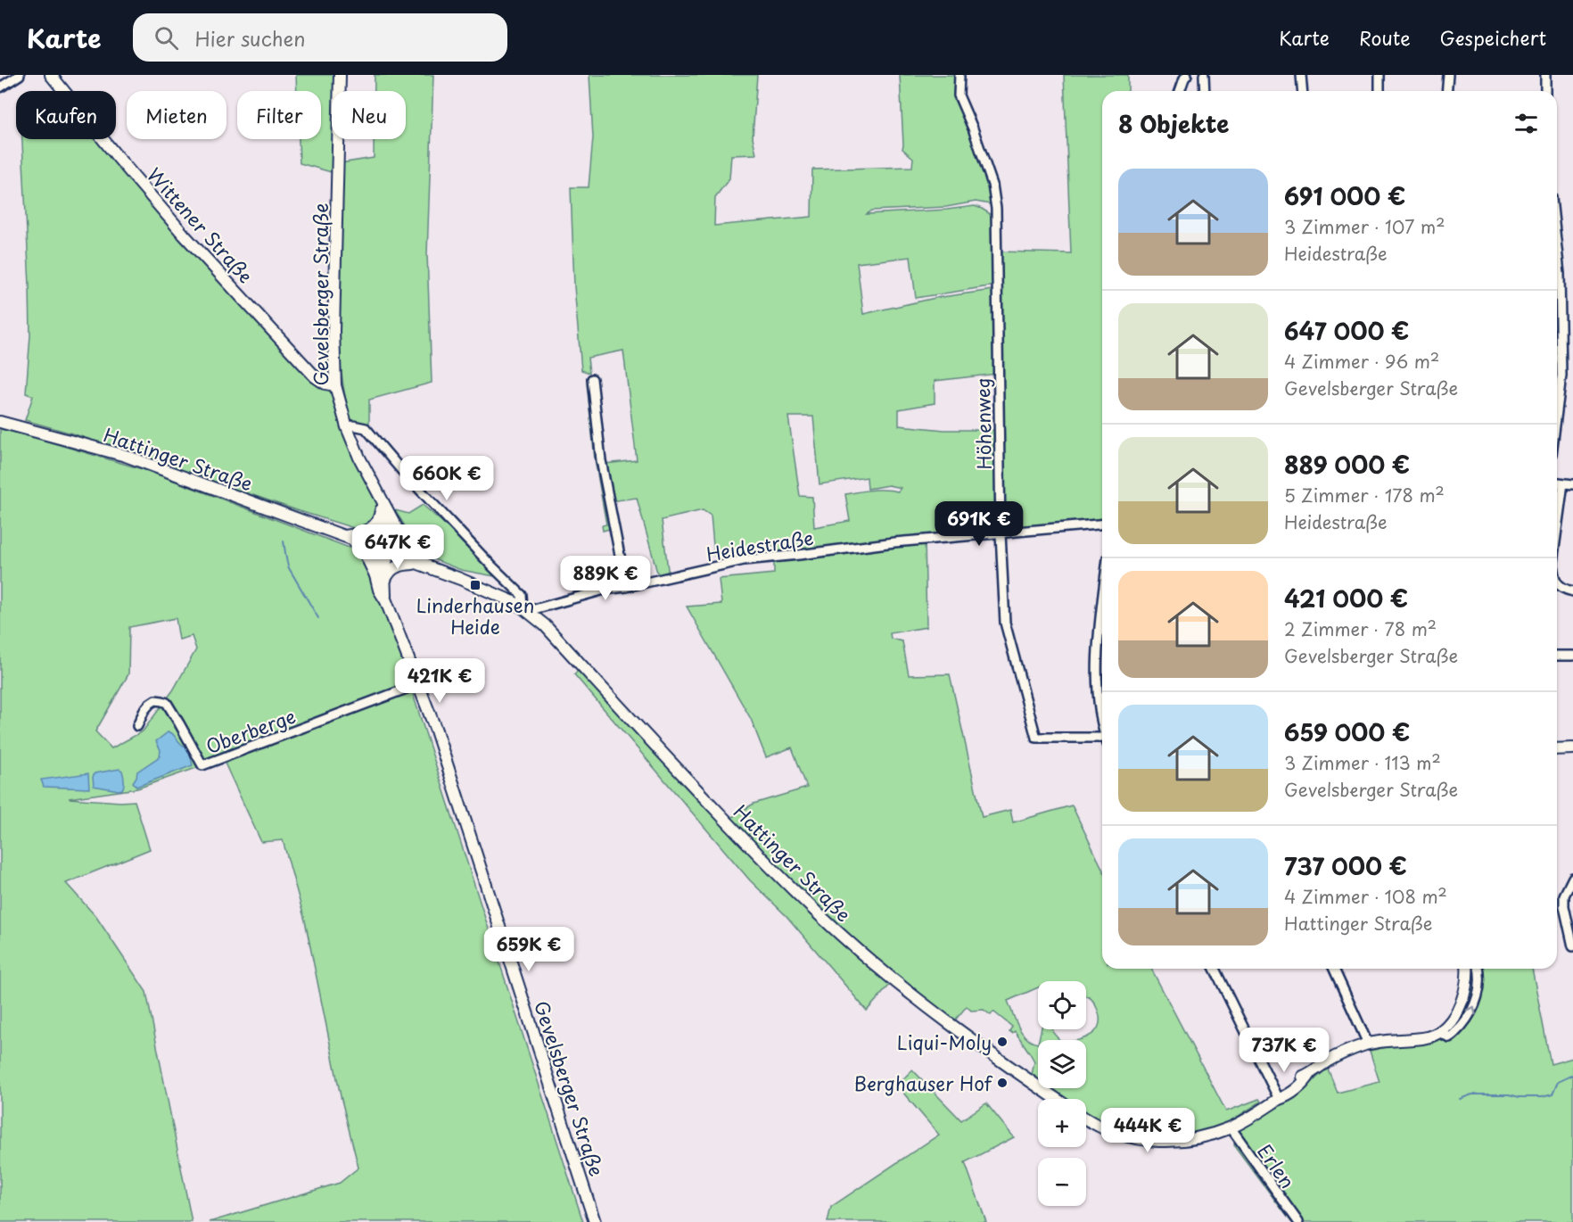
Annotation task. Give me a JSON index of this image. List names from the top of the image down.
{
  "streets": {
    "main road": ["Wittener Straße", "Gevelsberger Straße", "Hattinger Straße"],
    "street": [
      "Höhenweg",
      "Heidestraße",
      "Oberberge",
      "Erlen"
    ]
  },
  "crossings": [
    ["Wittener Straße", "Gevelsberger Straße"],
    ["Gevelsberger Straße", "Hattinger Straße"],
    ["Gevelsberger Straße", "Oberberge"],
    ["Höhenweg", "Heidestraße"],
    ["Hattinger Straße", "Heidestraße"]
  ],
  "places": {
    "transit": ["Linderhausen Heide"],
    "other": ["Liqui-Moly", "Berghauser Hof"]
  },
  "page": {
    "header": "Karte",
    "search": "Hier suchen",
    "nav": ["Karte", "Route", "Gespeichert"],
    "chip": [
      "Kaufen",
      "Mieten",
      "Filter",
      "Neu"
    ],
    "heading": "8 Objekte",
    "list": [
      {
        "name": "691 000 €",
        "note": "3 Zimmer · 107 m² · Heidestraße"
      },
      {
        "name": "647 000 €",
        "note": "4 Zimmer · 96 m² · Gevelsberger Straße"
      },
      {
        "name": "889 000 €",
        "note": "5 Zimmer · 178 m² · Heidestraße"
      },
      {
        "name": "421 000 €",
        "note": "2 Zimmer · 78 m² · Gevelsberger Straße"
      },
      {
        "name": "659 000 €",
        "note": "3 Zimmer · 113 m² · Gevelsberger Straße"
      },
      {
        "name": "737 000 €",
        "note": "4 Zimmer · 108 m² · Hattinger Straße"
      }
    ],
    "price": [
      "660K €",
      "691K €",
      "647K €",
      "889K €",
      "421K €",
      "659K €",
      "737K €",
      "444K €"
    ],
    "map_buttons": ["+", "−"]
  }
}
